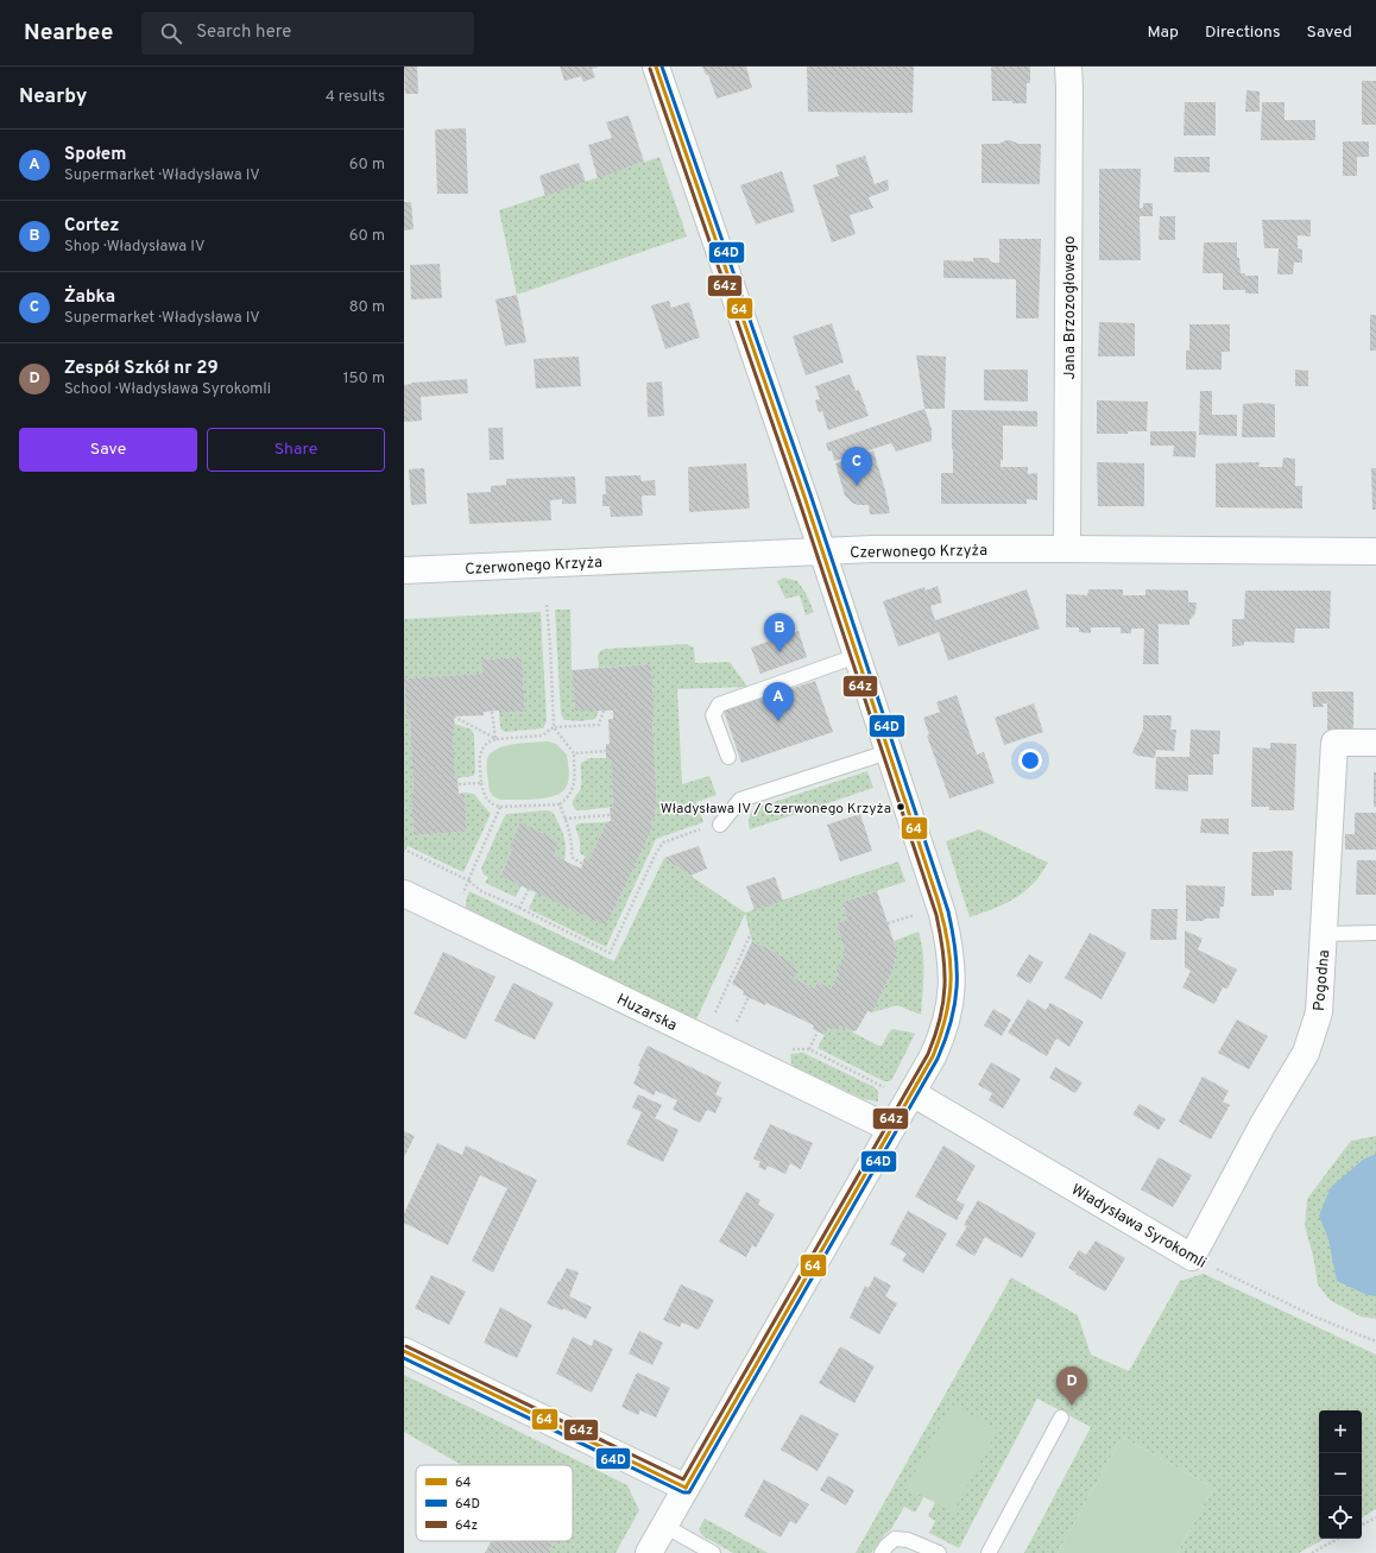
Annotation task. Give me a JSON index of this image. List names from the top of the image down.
{
  "streets": {
    "street": [
      "Jana Brzozogłowego",
      "Czerwonego Krzyża",
      "Pogodna",
      "Huzarska",
      "Władysława Syrokomli"
    ]
  },
  "crossings": [
    ["Jana Brzozogłowego", "Czerwonego Krzyża"],
    ["Pogodna", "Władysława Syrokomli"]
  ],
  "places": ["Władysława IV / Czerwonego Krzyża"],
  "lines": ["transit line 64", "transit line 64D", "transit line 64z"],
  "legend": ["64", "64D", "64z"],
  "page": {
    "header": "Nearbee",
    "search": "Search here",
    "nav": ["Map", "Directions", "Saved"],
    "heading": ["Nearby", "4 results"],
    "list": [
      {
        "mark": "A",
        "name": "Społem",
        "note": "Supermarket · Władysława IV",
        "value": "60 m"
      },
      {
        "mark": "B",
        "name": "Cortez",
        "note": "Shop · Władysława IV",
        "value": "60 m"
      },
      {
        "mark": "C",
        "name": "Żabka",
        "note": "Supermarket · Władysława IV",
        "value": "80 m"
      },
      {
        "mark": "D",
        "name": "Zespół Szkół nr 29",
        "note": "School · Władysława Syrokomli",
        "value": "150 m"
      }
    ],
    "buttons": ["Save", "Share"],
    "pins": [
      "C",
      "B",
      "A",
      "D"
    ],
    "map_buttons": ["+", "−"]
  }
}
